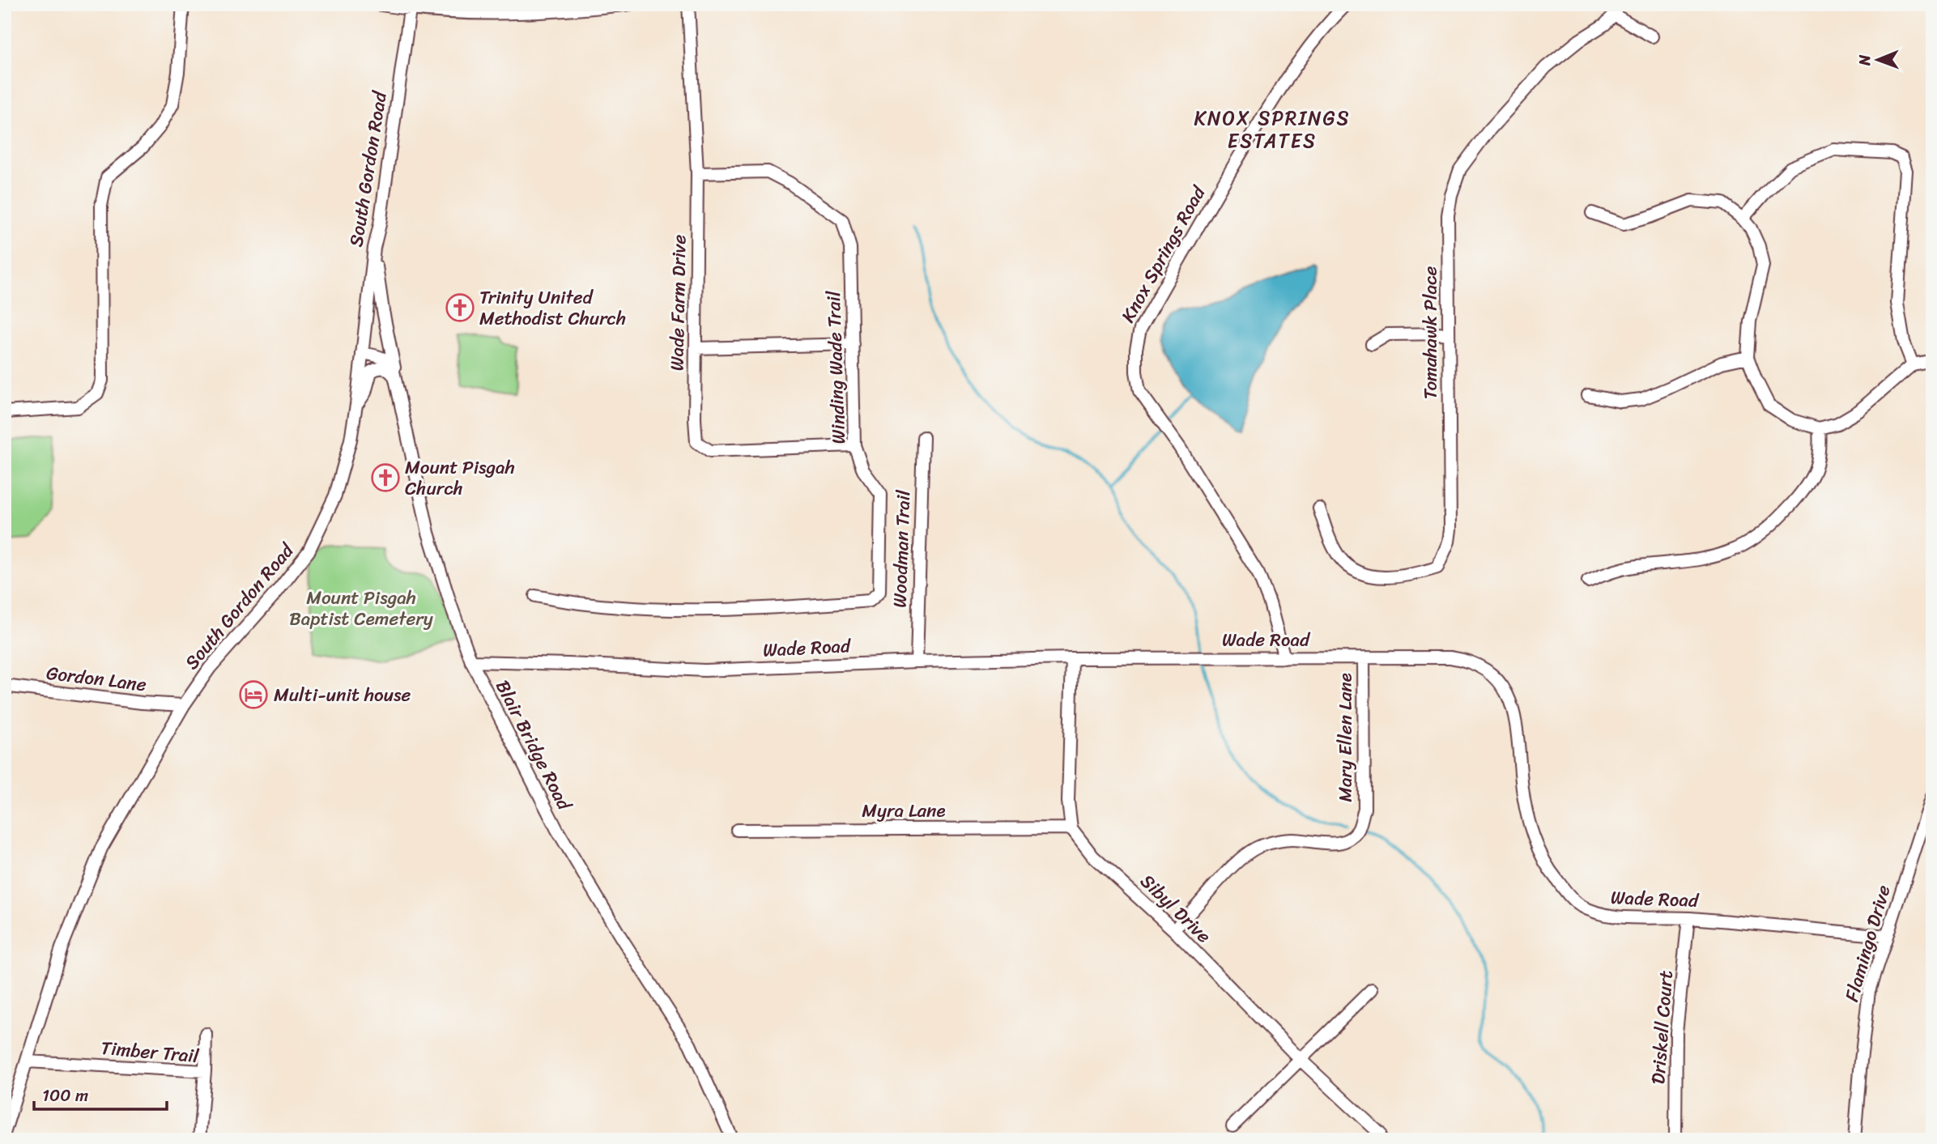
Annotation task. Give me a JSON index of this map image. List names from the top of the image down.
{
  "streets": {
    "street": [
      "South Gordon Road",
      "Knox Springs Road",
      "Wade Farm Drive",
      "Tomahawk Place",
      "Winding Wade Trail",
      "Woodman Trail",
      "Wade Road",
      "Gordon Lane",
      "Mary Ellen Lane",
      "Blair Bridge Road",
      "Myra Lane",
      "Sibyl Drive",
      "Flamingo Drive",
      "Driskell Court",
      "Timber Trail"
    ]
  },
  "crossings": [
    ["South Gordon Road", "Gordon Lane"],
    ["South Gordon Road", "Blair Bridge Road"],
    ["South Gordon Road", "Timber Trail"],
    ["Knox Springs Road", "Wade Road"],
    ["Wade Farm Drive", "Winding Wade Trail"],
    ["Woodman Trail", "Wade Road"],
    ["Wade Road", "Mary Ellen Lane"],
    ["Wade Road", "Blair Bridge Road"],
    ["Wade Road", "Flamingo Drive"],
    ["Wade Road", "Driskell Court"],
    ["Mary Ellen Lane", "Sibyl Drive"],
    ["Myra Lane", "Sibyl Drive"]
  ],
  "districts": ["KNOX SPRINGS ESTATES"],
  "parks": ["Mount Pisgah Baptist Cemetery"],
  "places": {
    "church": ["Trinity United Methodist Church", "Mount Pisgah Church"],
    "hotel": ["Multi-unit house"]
  },
  "scale_bar": "100 m",
  "north": "left"
}
